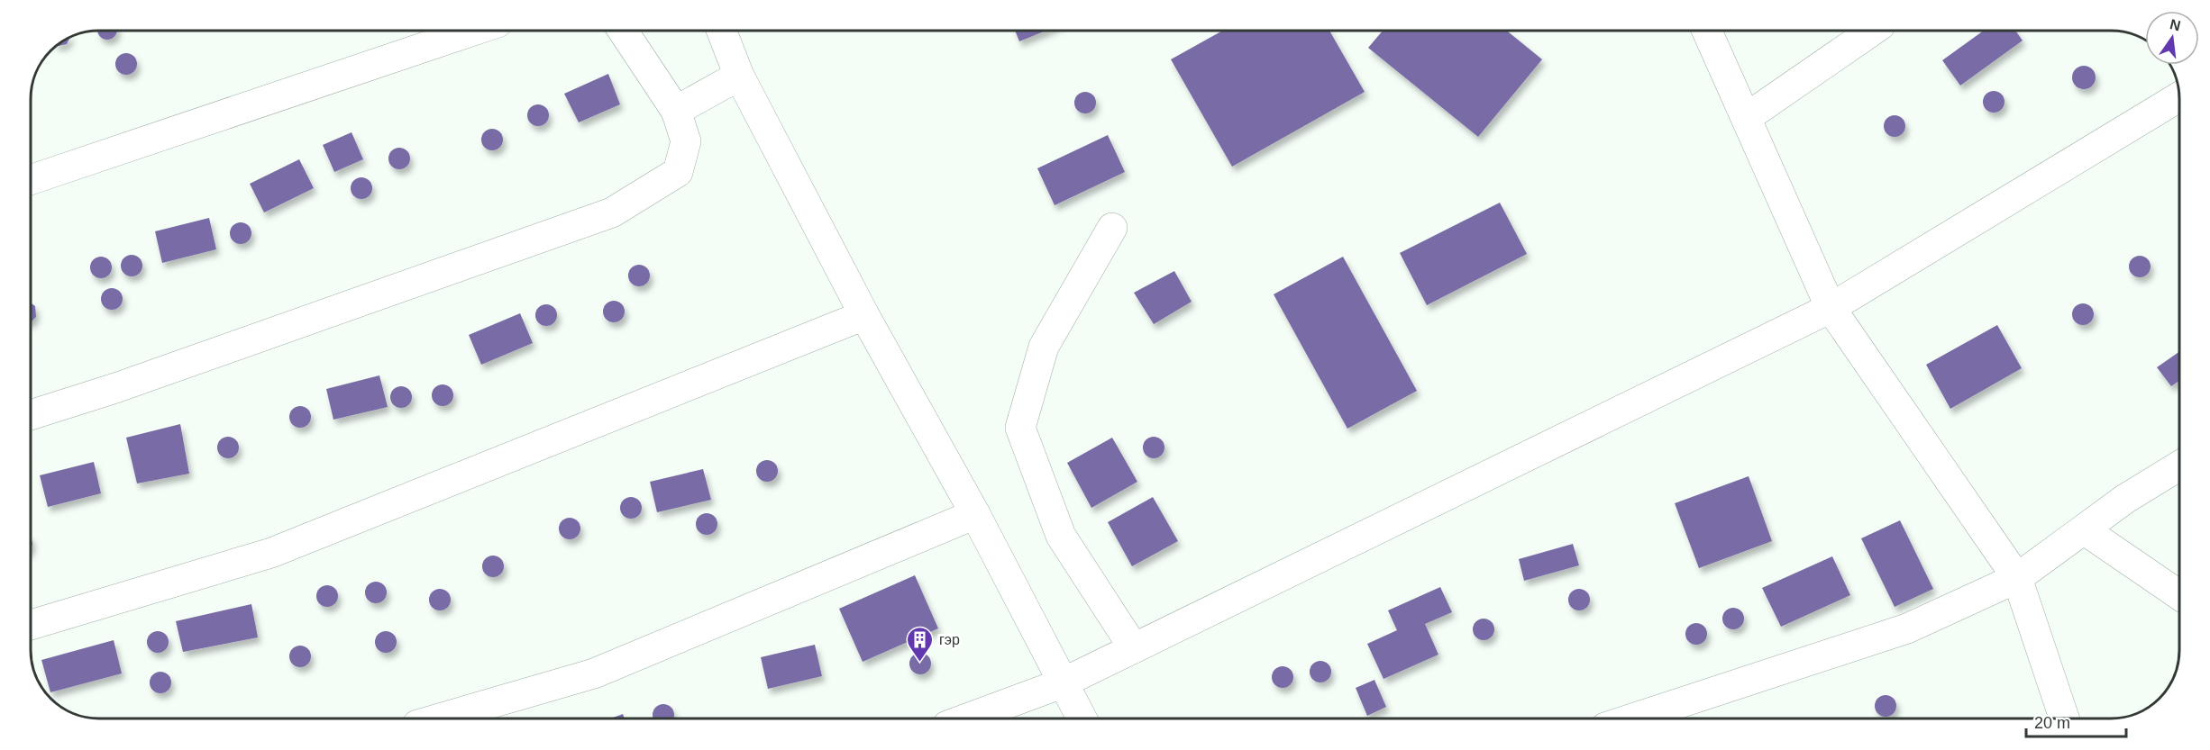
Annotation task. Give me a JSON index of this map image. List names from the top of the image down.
{
  "places": {
    "building": ["гэр"]
  },
  "scale_bar": "20 m",
  "north": "top"
}
